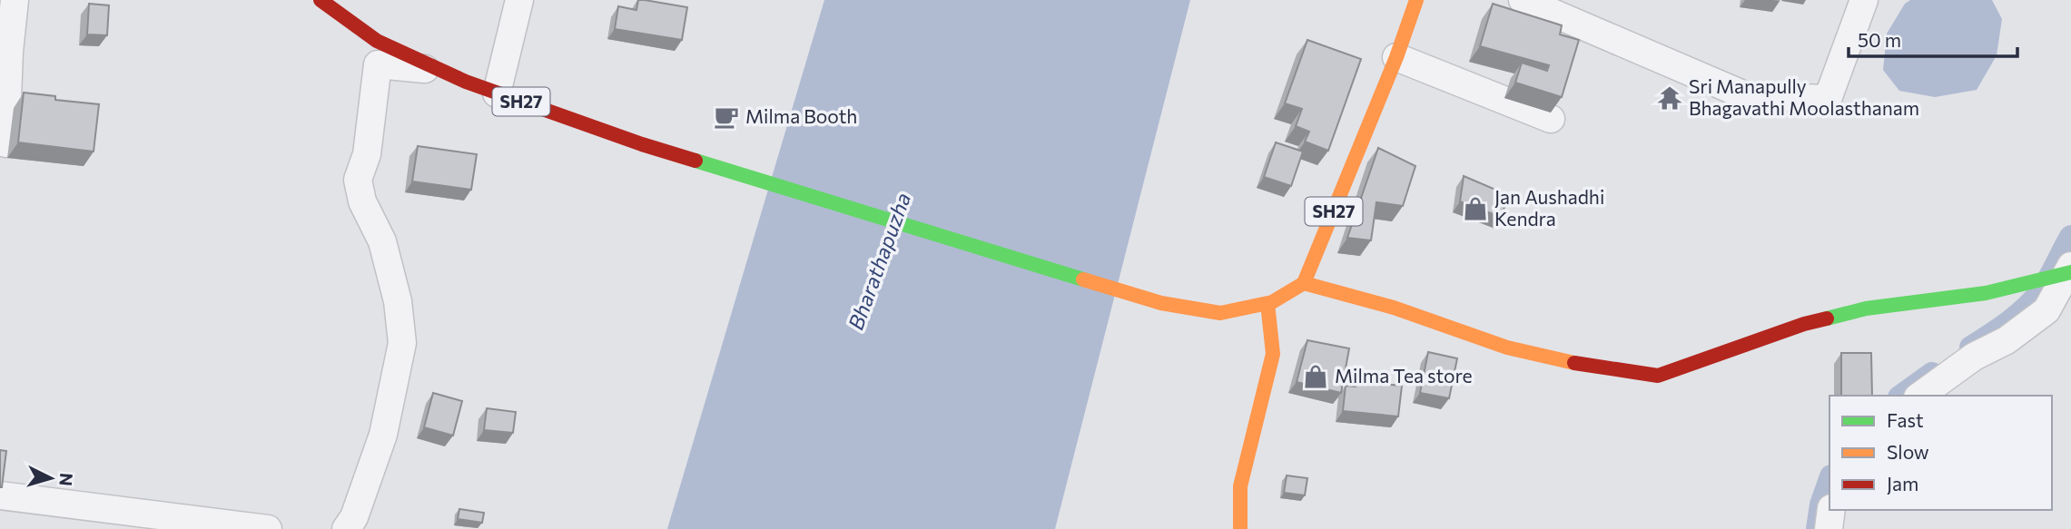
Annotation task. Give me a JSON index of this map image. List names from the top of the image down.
{
  "streets": {
    "main road": ["SH27"]
  },
  "water": ["Bharathapuzha"],
  "places": {
    "temple": ["Sri Manapully Bhagavathi Moolasthanam"],
    "cafe": ["Milma Booth"],
    "shop": ["Jan Aushadhi Kendra", "Milma Tea store"]
  },
  "legend": ["Fast", "Slow", "Jam"],
  "scale_bar": "50 m",
  "north": "right"
}
